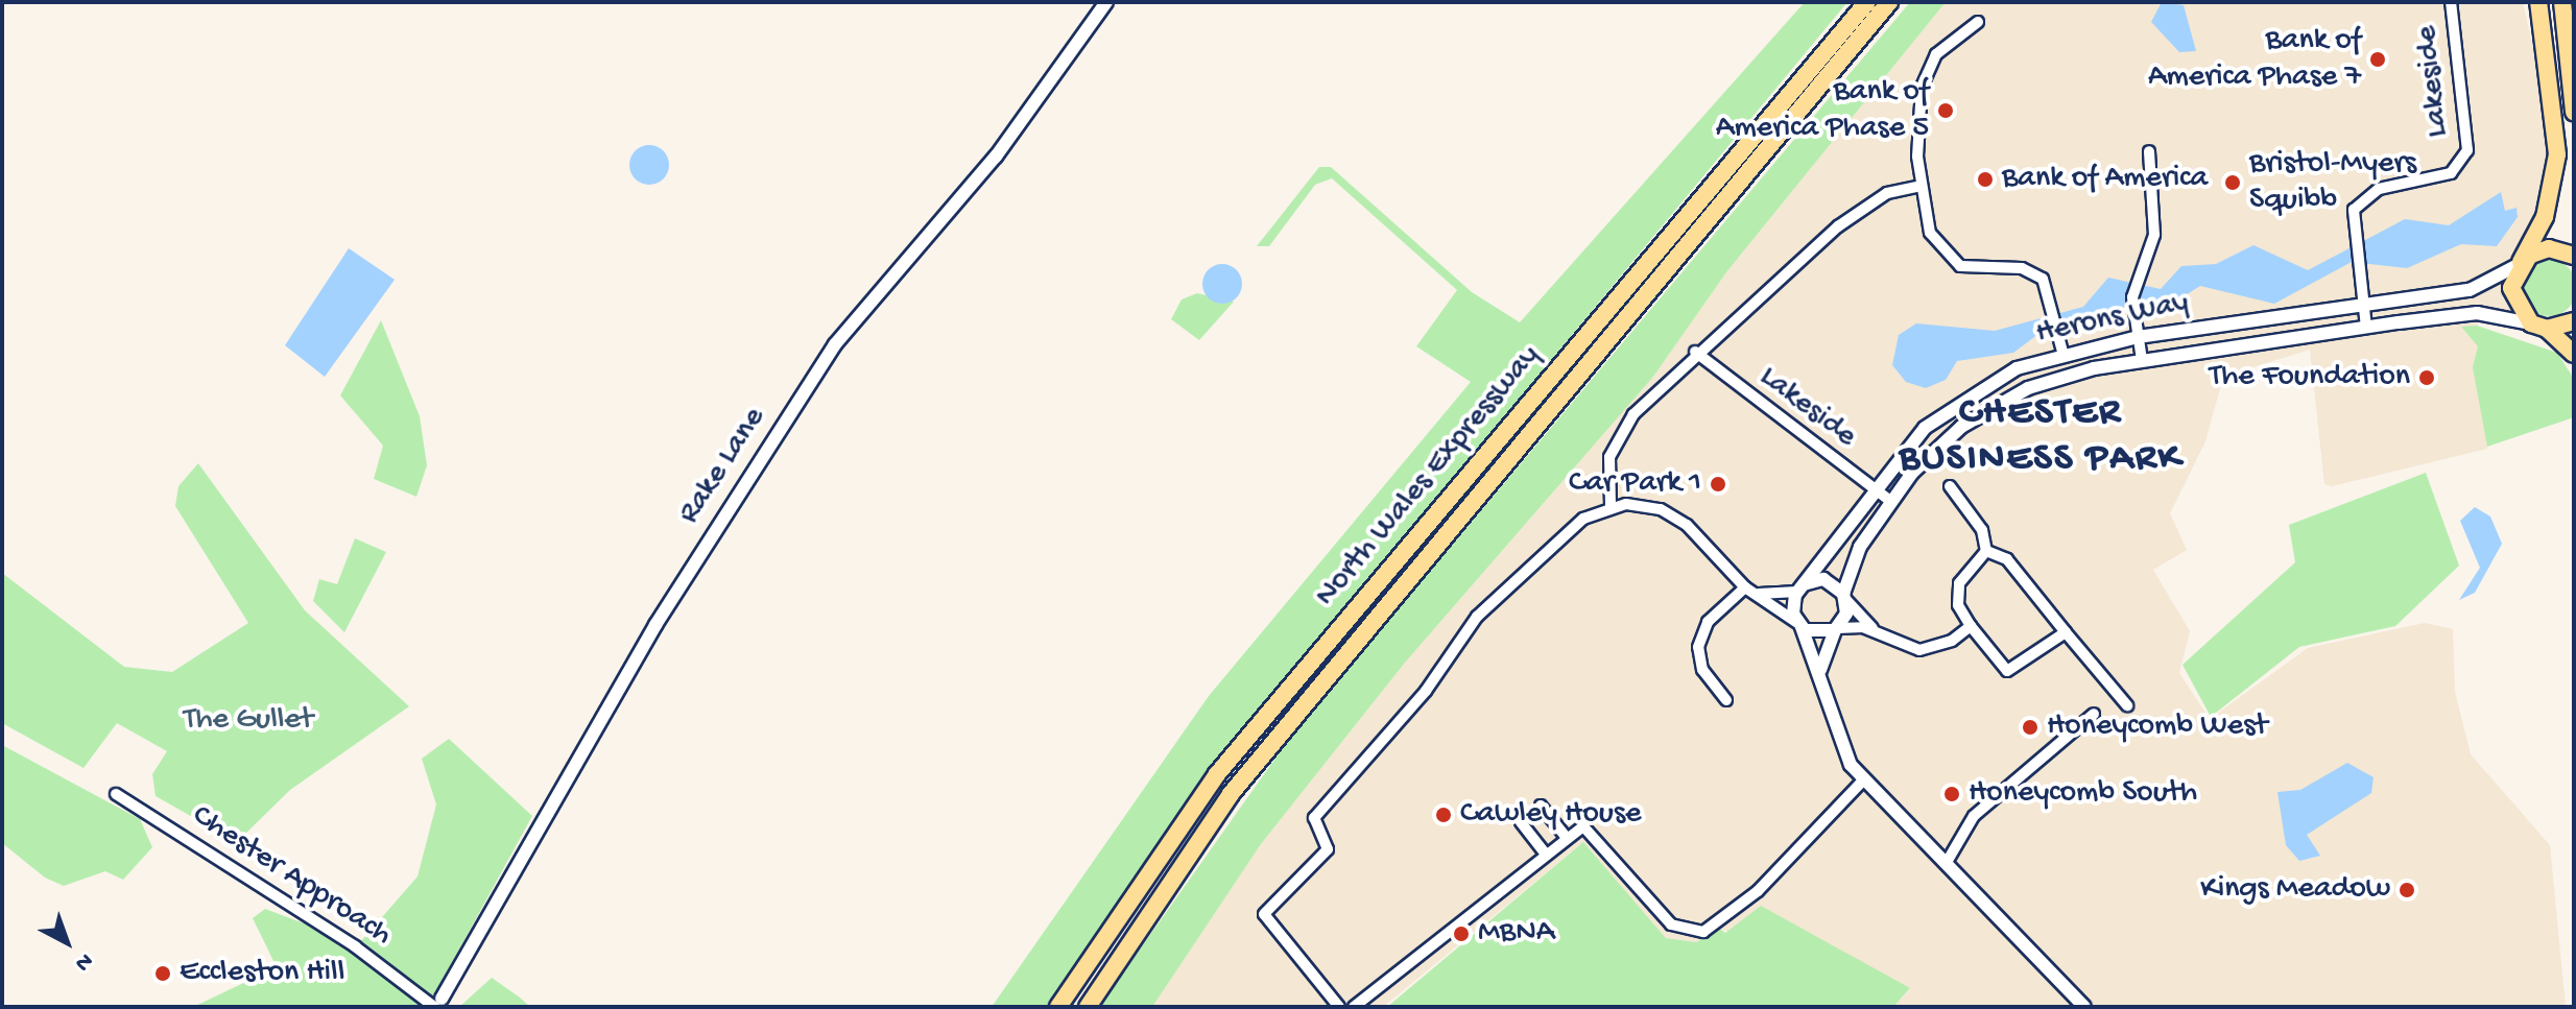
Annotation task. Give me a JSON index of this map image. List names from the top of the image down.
{
  "streets": {
    "highway": ["North Wales Expressway"],
    "street": [
      "Lakeside",
      "Herons Way",
      "Rake Lane",
      "Chester Approach"
    ]
  },
  "crossings": [
    ["Lakeside", "Herons Way"],
    ["Rake Lane", "Chester Approach"]
  ],
  "districts": ["CHESTER BUSINESS PARK"],
  "parks": ["The Gullet"],
  "places": [
    "Bank of America Phase 7",
    "Bank of America Phase 5",
    "Bank of America",
    "Bristol-Myers Squibb",
    "The Foundation",
    "Car Park 1",
    "Honeycomb West",
    "Honeycomb South",
    "Cawley House",
    "Kings Meadow",
    "MBNA",
    "Eccleston Hill"
  ],
  "north": "bottom right"
}
